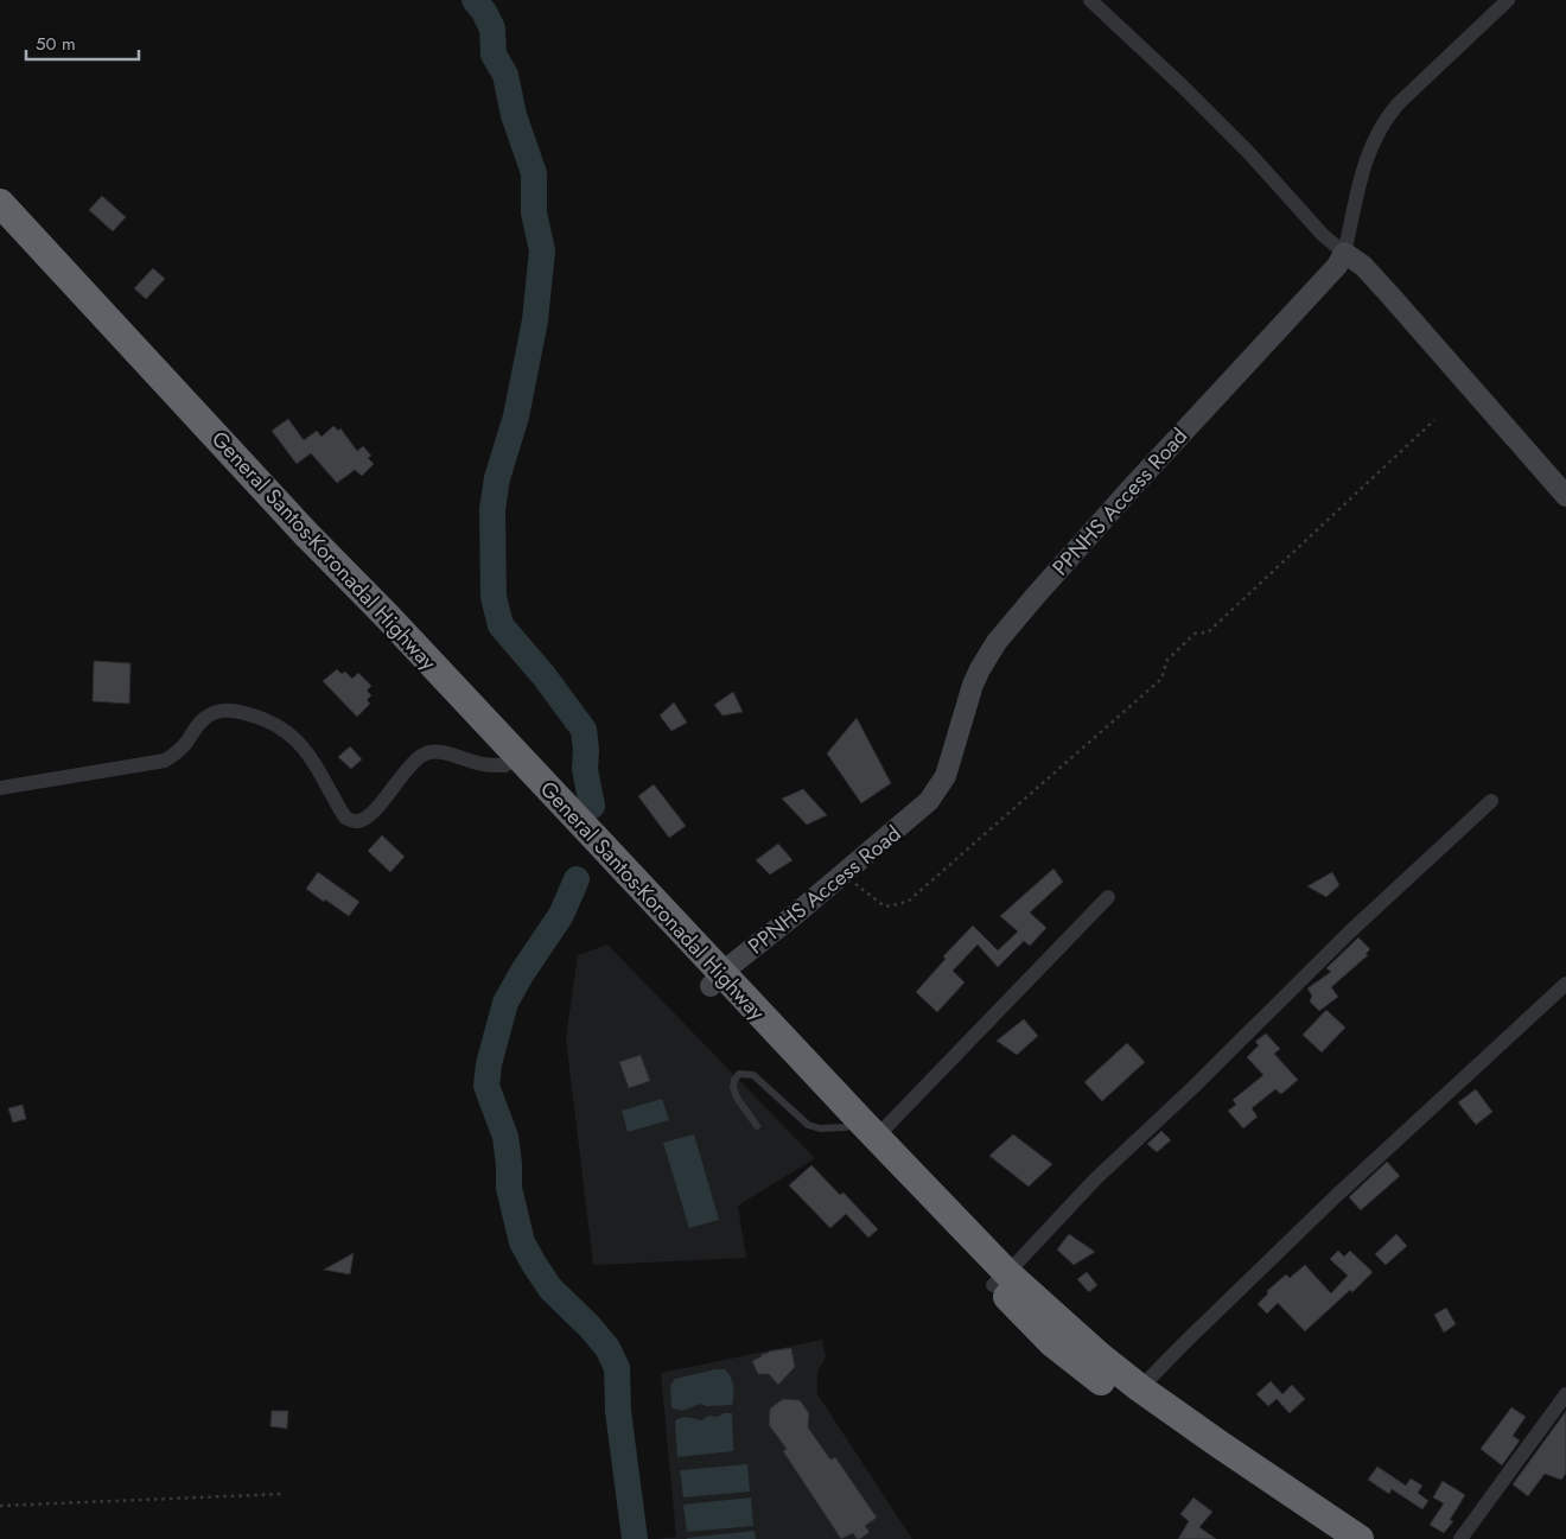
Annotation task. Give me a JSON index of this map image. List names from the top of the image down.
{
  "streets": {
    "highway": ["General Santos-Koronadal Highway"],
    "street": ["PPNHS Access Road"]
  },
  "crossings": [
    ["PPNHS Access Road", "General Santos-Koronadal Highway"]
  ],
  "scale_bar": "50 m"
}
